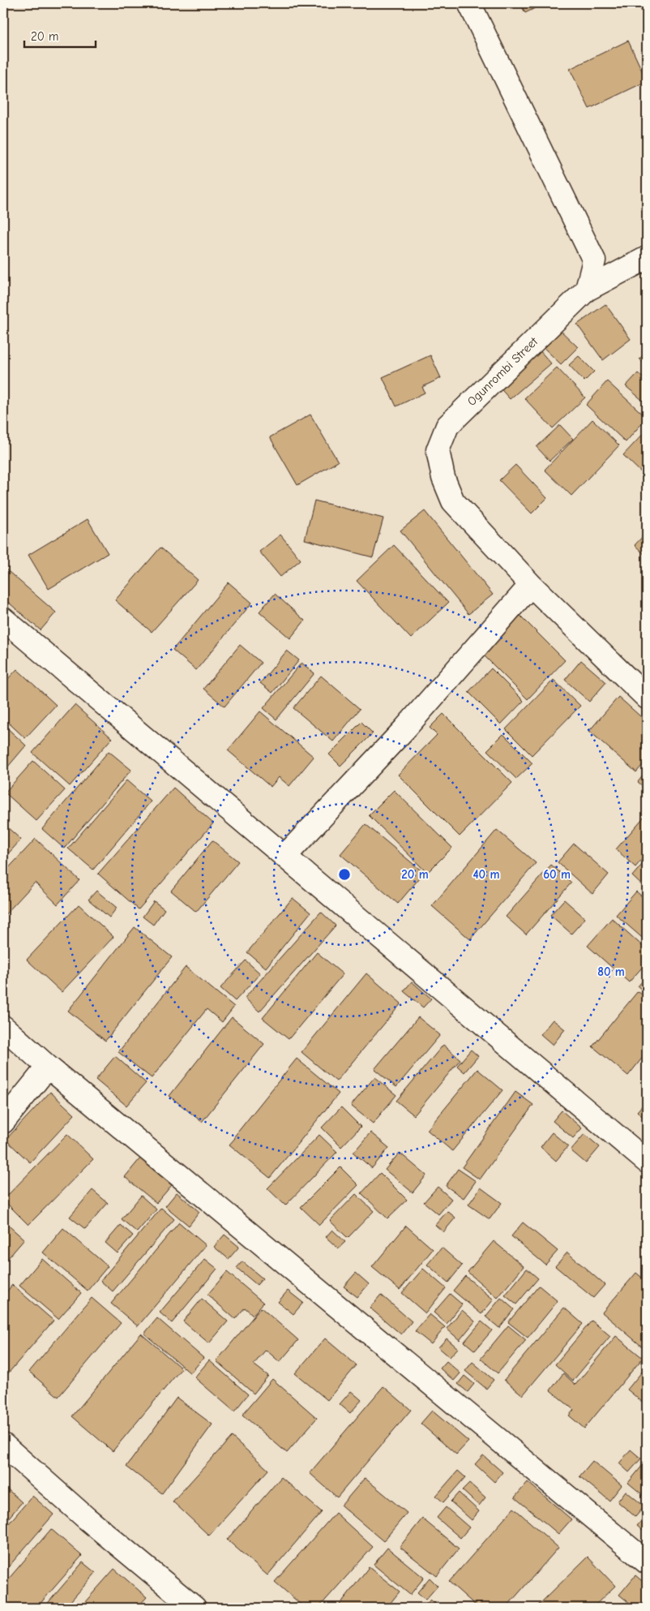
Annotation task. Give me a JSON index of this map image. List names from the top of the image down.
{
  "streets": {
    "street": ["Ogunrombi Street"]
  },
  "scale_bar": "20 m",
  "rings": [
    "20 m",
    "40 m",
    "60 m",
    "80 m"
  ]
}
